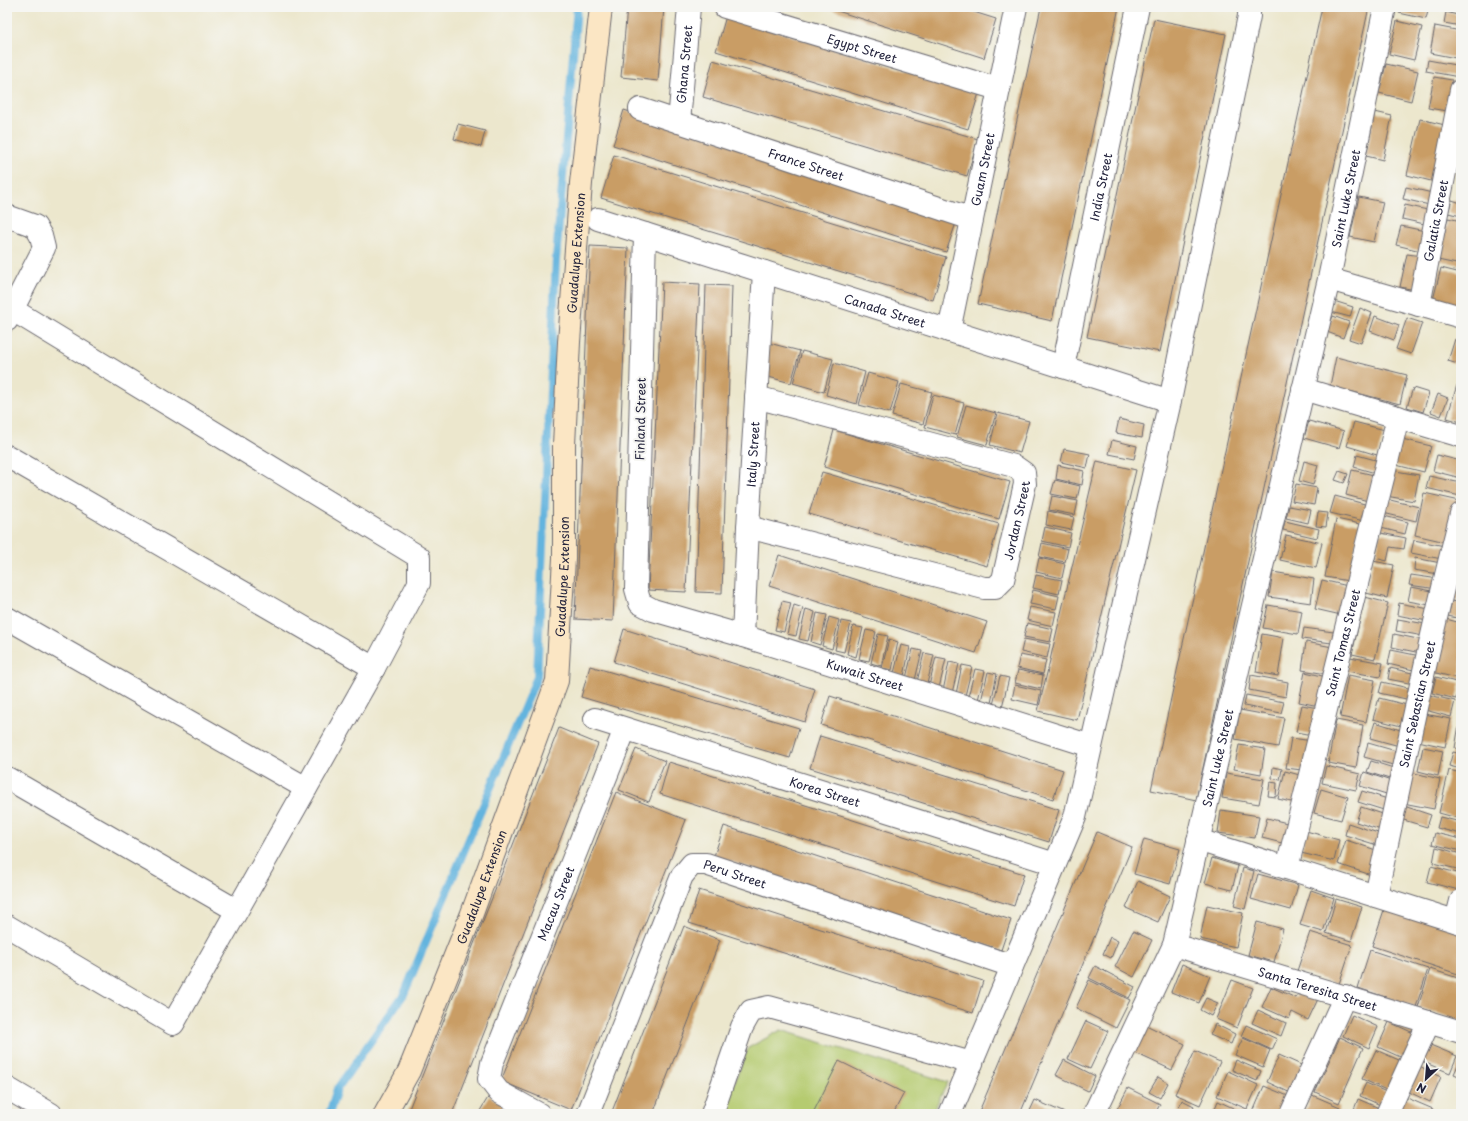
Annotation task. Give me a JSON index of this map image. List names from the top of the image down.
{
  "streets": {
    "street": [
      "Egypt Street",
      "Ghana Street",
      "France Street",
      "Guam Street",
      "India Street",
      "Saint Luke Street",
      "Galatia Street",
      "Guadalupe Extension",
      "Canada Street",
      "Finland Street",
      "Italy Street",
      "Jordan Street",
      "Saint Tomas Street",
      "Kuwait Street",
      "Saint Sebastian Street",
      "Korea Street",
      "Peru Street",
      "Macau Street",
      "Santa Teresita Street"
    ]
  },
  "crossings": [
    ["Egypt Street", "Guam Street"],
    ["Ghana Street", "France Street"],
    ["France Street", "Guam Street"],
    ["Guam Street", "Canada Street"],
    ["India Street", "Canada Street"],
    ["Saint Luke Street", "Santa Teresita Street"],
    ["Canada Street", "Finland Street"],
    ["Canada Street", "Italy Street"],
    ["Finland Street", "Kuwait Street"],
    ["Italy Street", "Jordan Street"],
    ["Italy Street", "Kuwait Street"],
    ["Korea Street", "Macau Street"]
  ],
  "north": "bottom left"
}
